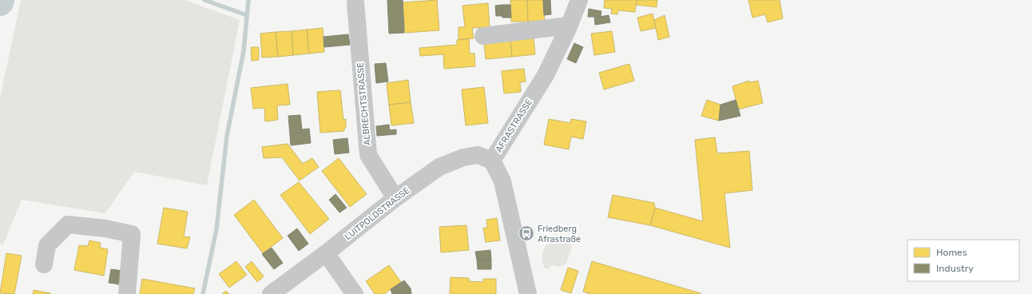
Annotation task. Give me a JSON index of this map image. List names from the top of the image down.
{
  "streets": {
    "street": ["ALBRECHTSTRASSE", "AFRASTRASSE", "LUITPOLDSTRASSE"]
  },
  "crossings": [
    ["ALBRECHTSTRASSE", "LUITPOLDSTRASSE"],
    ["AFRASTRASSE", "LUITPOLDSTRASSE"]
  ],
  "places": {
    "bus stop": ["Friedberg Afrastraße"]
  },
  "legend": ["Homes", "Industry"]
}
